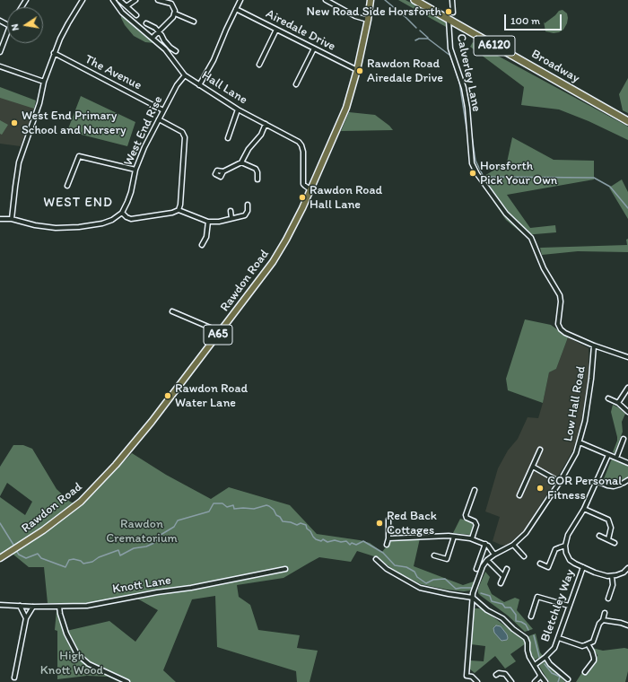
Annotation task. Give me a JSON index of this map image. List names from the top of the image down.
{
  "streets": {
    "highway": ["A6120", "Broadway"],
    "main road": ["Rawdon Road", "A65"],
    "street": [
      "Airedale Drive",
      "The Avenue",
      "Calverley Lane",
      "Hall Lane",
      "West End Rise",
      "Low Hall Road",
      "Knott Lane",
      "Bletchley Way"
    ]
  },
  "crossings": [
    ["Airedale Drive", "Rawdon Road"],
    ["Broadway", "Calverley Lane"],
    ["The Avenue", "West End Rise"],
    ["Calverley Lane", "Low Hall Road"],
    ["Hall Lane", "West End Rise"],
    ["Hall Lane", "Rawdon Road"]
  ],
  "districts": ["WEST END"],
  "parks": ["Rawdon Crematorium", "High Knott Wood"],
  "places": [
    "New Road Side Horsforth",
    "Rawdon Road Airedale Drive",
    "West End Primary School and Nursery",
    "Horsforth Pick Your Own",
    "Rawdon Road Hall Lane",
    "Rawdon Road Water Lane",
    "COR Personal Fitness",
    "Red Back Cottages"
  ],
  "scale_bar": "100 m",
  "north": "left"
}
